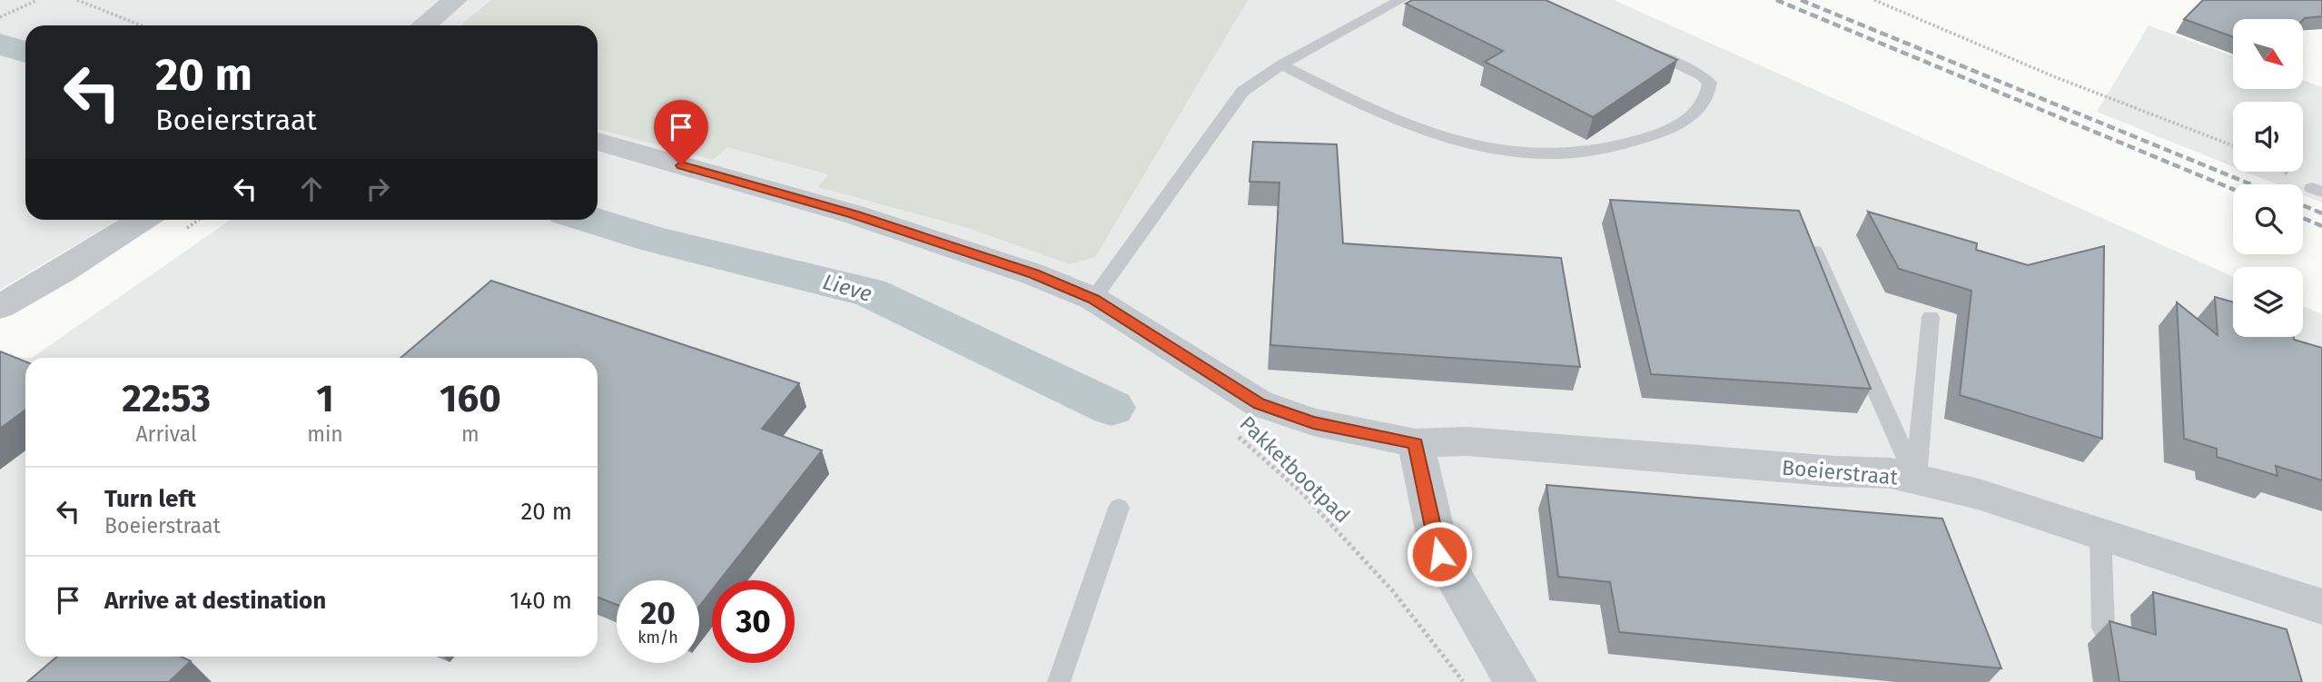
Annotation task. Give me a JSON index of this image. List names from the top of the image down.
{
  "streets": {
    "street": ["Boeierstraat"],
    "path": ["Pakketbootpad"]
  },
  "water": ["Lieve"],
  "north": "bottom right",
  "page": {
    "turn": ["20 m", "Boeierstraat"],
    "eta": [
      "22:53",
      "Arrival",
      "1",
      "min",
      "160",
      "m"
    ],
    "list": [
      {
        "name": "Turn left",
        "note": "Boeierstraat",
        "value": "20 m"
      },
      {
        "name": "Arrive at destination",
        "value": "140 m"
      }
    ],
    "speed": "20 km/h",
    "limit": "30"
  }
}
